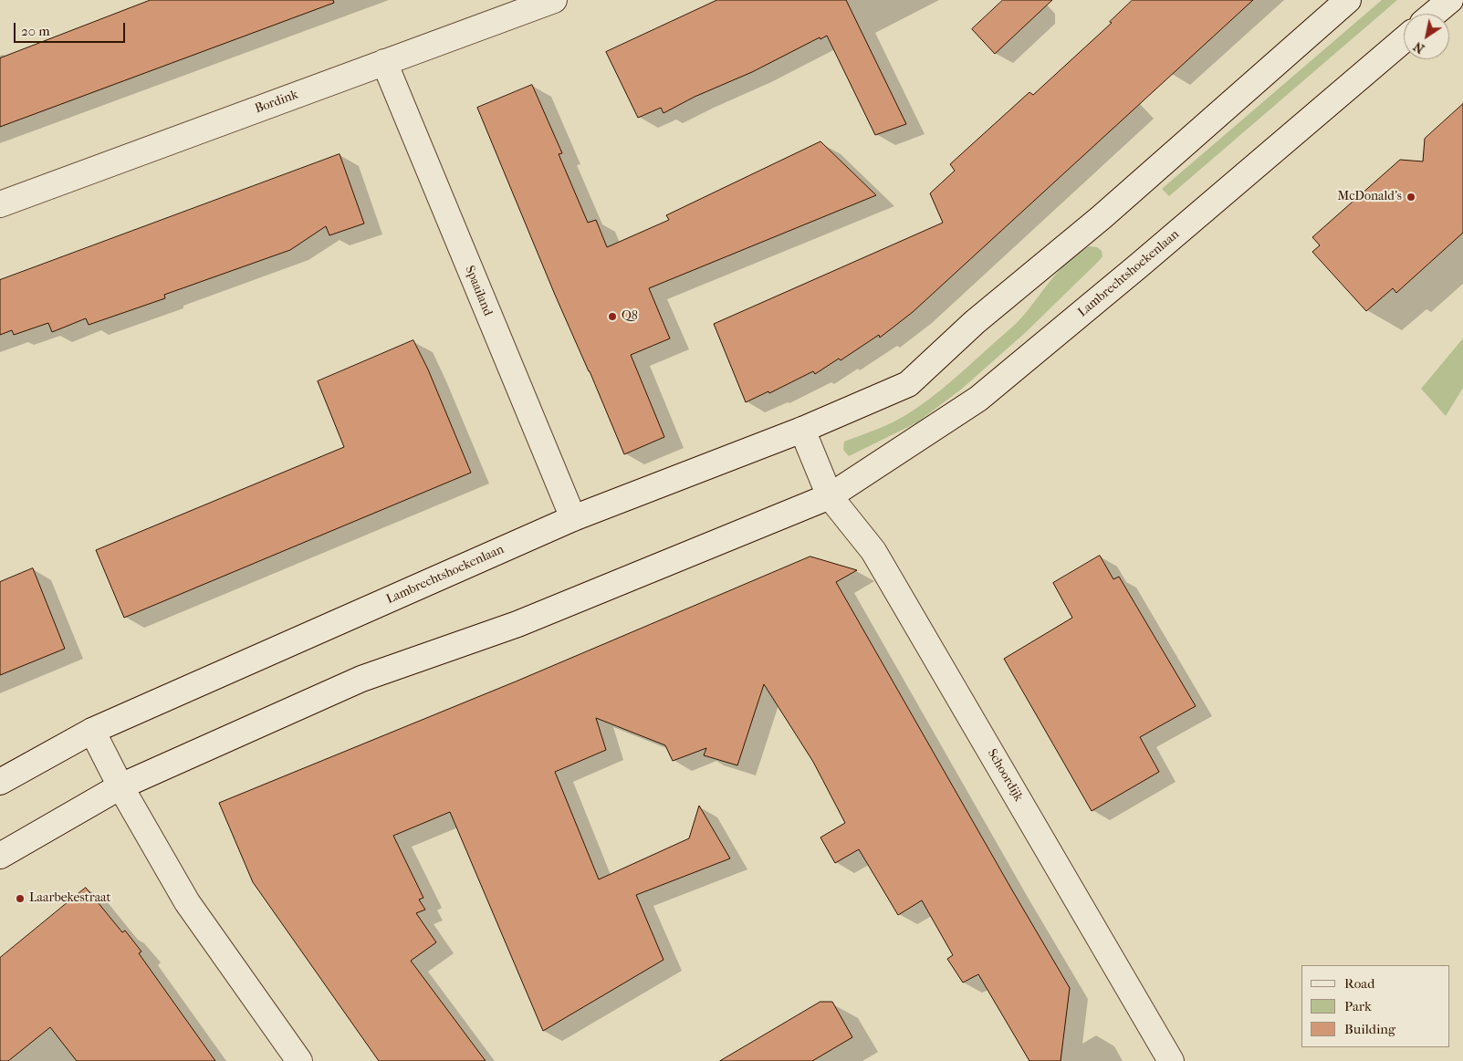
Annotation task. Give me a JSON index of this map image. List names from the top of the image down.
{
  "streets": {
    "street": [
      "Bordink",
      "Lambrechtshoekenlaan",
      "Spaailand",
      "Schoordijk"
    ]
  },
  "crossings": [
    ["Bordink", "Spaailand"],
    ["Lambrechtshoekenlaan", "Spaailand"],
    ["Lambrechtshoekenlaan", "Schoordijk"]
  ],
  "places": ["McDonald's", "Q8", "Laarbekestraat"],
  "legend": ["Road", "Park", "Building"],
  "scale_bar": "20 m",
  "north": "bottom left"
}
